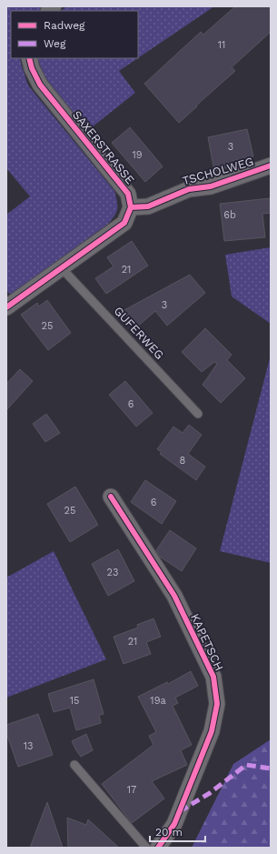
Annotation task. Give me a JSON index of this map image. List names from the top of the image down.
{
  "streets": {
    "street": ["SAXERSTRASSE", "TSCHOLWEG", "KAPETSCH"],
    "lane": ["GUFERWEG"]
  },
  "crossings": [
    ["SAXERSTRASSE", "TSCHOLWEG"]
  ],
  "house_numbers": [
    "11",
    "3",
    "19",
    "6b",
    "21",
    "3",
    "25",
    "6",
    "8",
    "6",
    "25",
    "23",
    "21",
    "15",
    "19a",
    "13",
    "17"
  ],
  "legend": ["Radweg", "Weg"],
  "scale_bar": "20 m"
}
